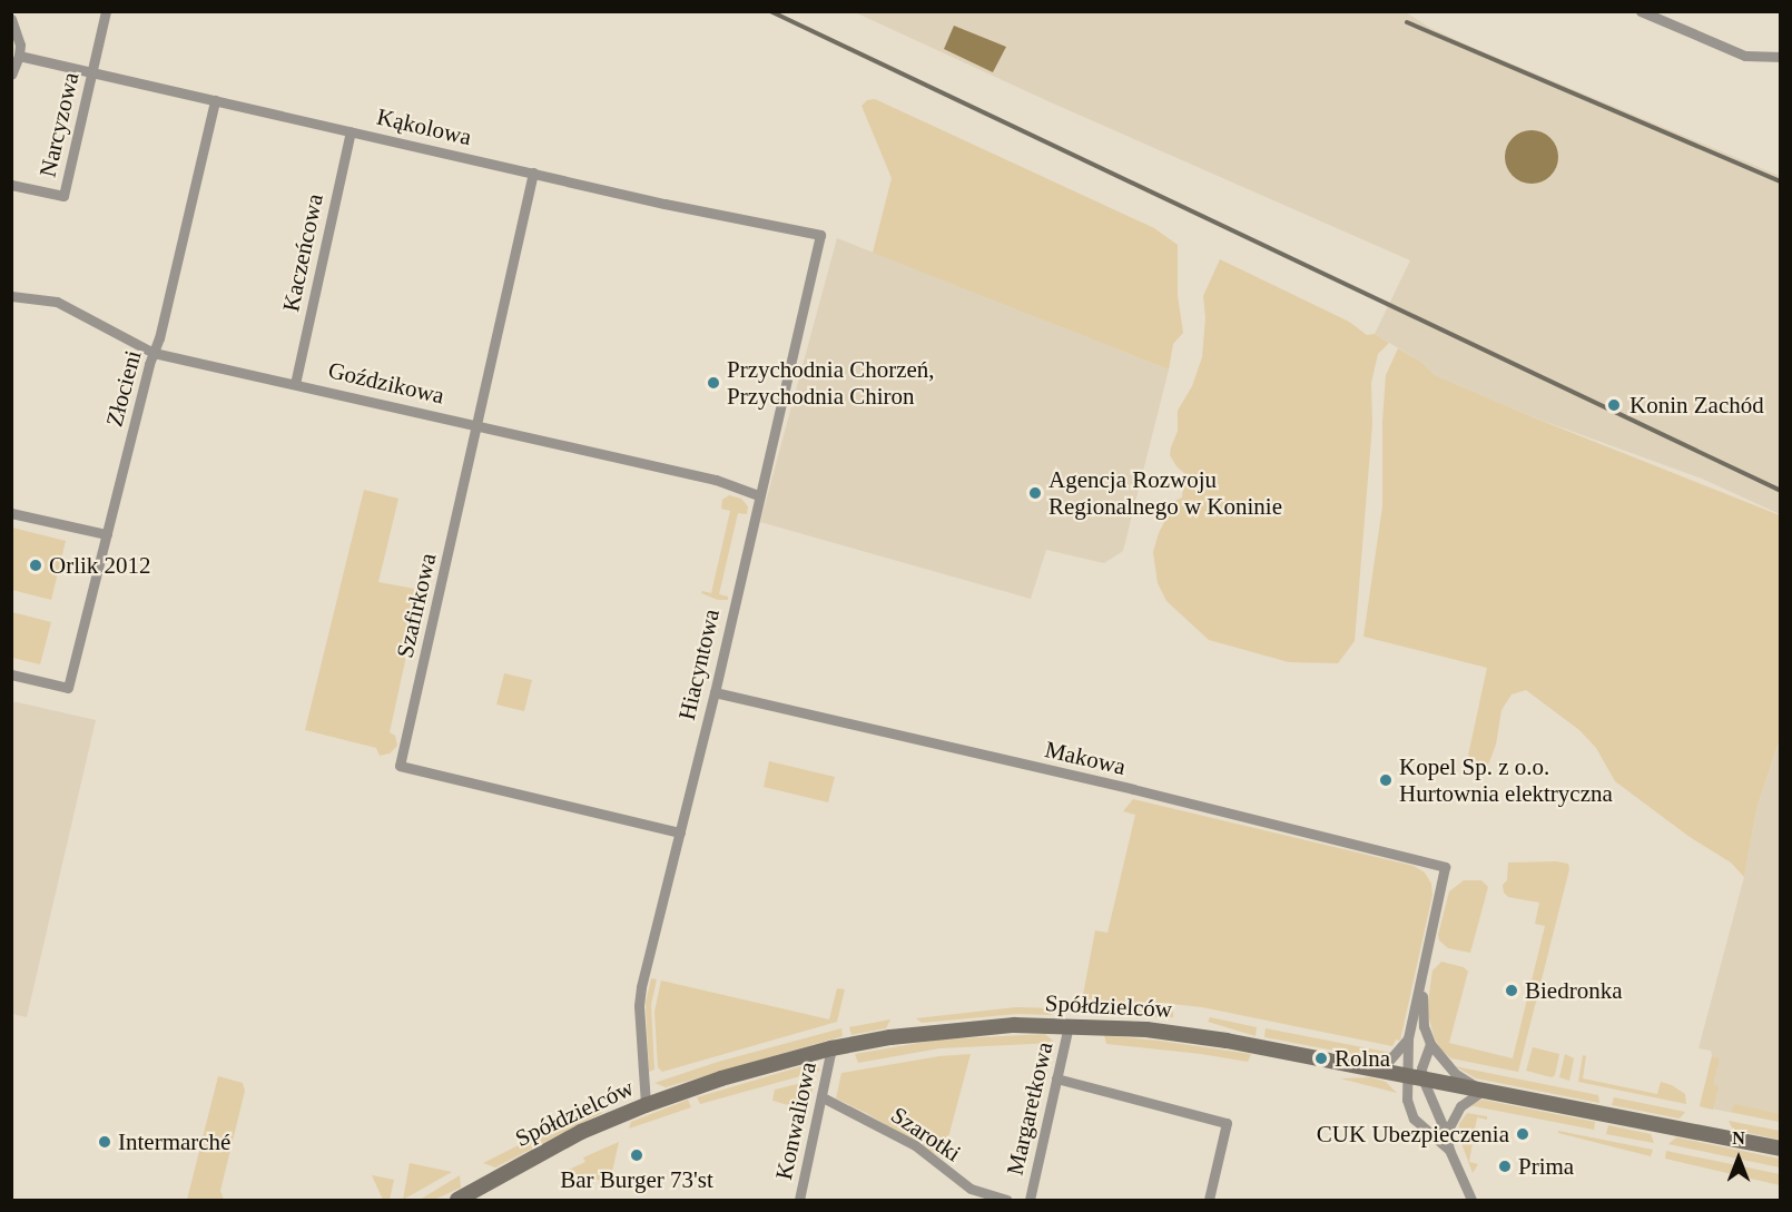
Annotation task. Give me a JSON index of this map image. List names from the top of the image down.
{
  "streets": {
    "street": [
      "Narcyzowa",
      "Kąkolowa",
      "Kaczeńcowa",
      "Goździkowa",
      "Złocieni",
      "Szafirkowa",
      "Hiacyntowa",
      "Makowa",
      "Spółdzielców",
      "Margaretkowa",
      "Konwaliowa",
      "Szarotki"
    ]
  },
  "crossings": [
    ["Narcyzowa", "Kąkolowa"],
    ["Kąkolowa", "Kaczeńcowa"],
    ["Kąkolowa", "Złocieni"],
    ["Kąkolowa", "Szafirkowa"],
    ["Kąkolowa", "Hiacyntowa"],
    ["Kaczeńcowa", "Goździkowa"],
    ["Goździkowa", "Złocieni"],
    ["Goździkowa", "Szafirkowa"],
    ["Goździkowa", "Hiacyntowa"],
    ["Szafirkowa", "Hiacyntowa"],
    ["Hiacyntowa", "Makowa"],
    ["Hiacyntowa", "Spółdzielców"],
    ["Spółdzielców", "Margaretkowa"],
    ["Spółdzielców", "Konwaliowa"],
    ["Konwaliowa", "Szarotki"]
  ],
  "places": [
    "Przychodnia Chorzeń, Przychodnia Chiron",
    "Konin Zachód",
    "Agencja Rozwoju Regionalnego w Koninie",
    "Orlik 2012",
    "Kopel Sp. z o.o. Hurtownia elektryczna",
    "Biedronka",
    "Rolna",
    "CUK Ubezpieczenia",
    "Intermarché",
    "Bar Burger 73'st",
    "Prima"
  ],
  "north": "top"
}
